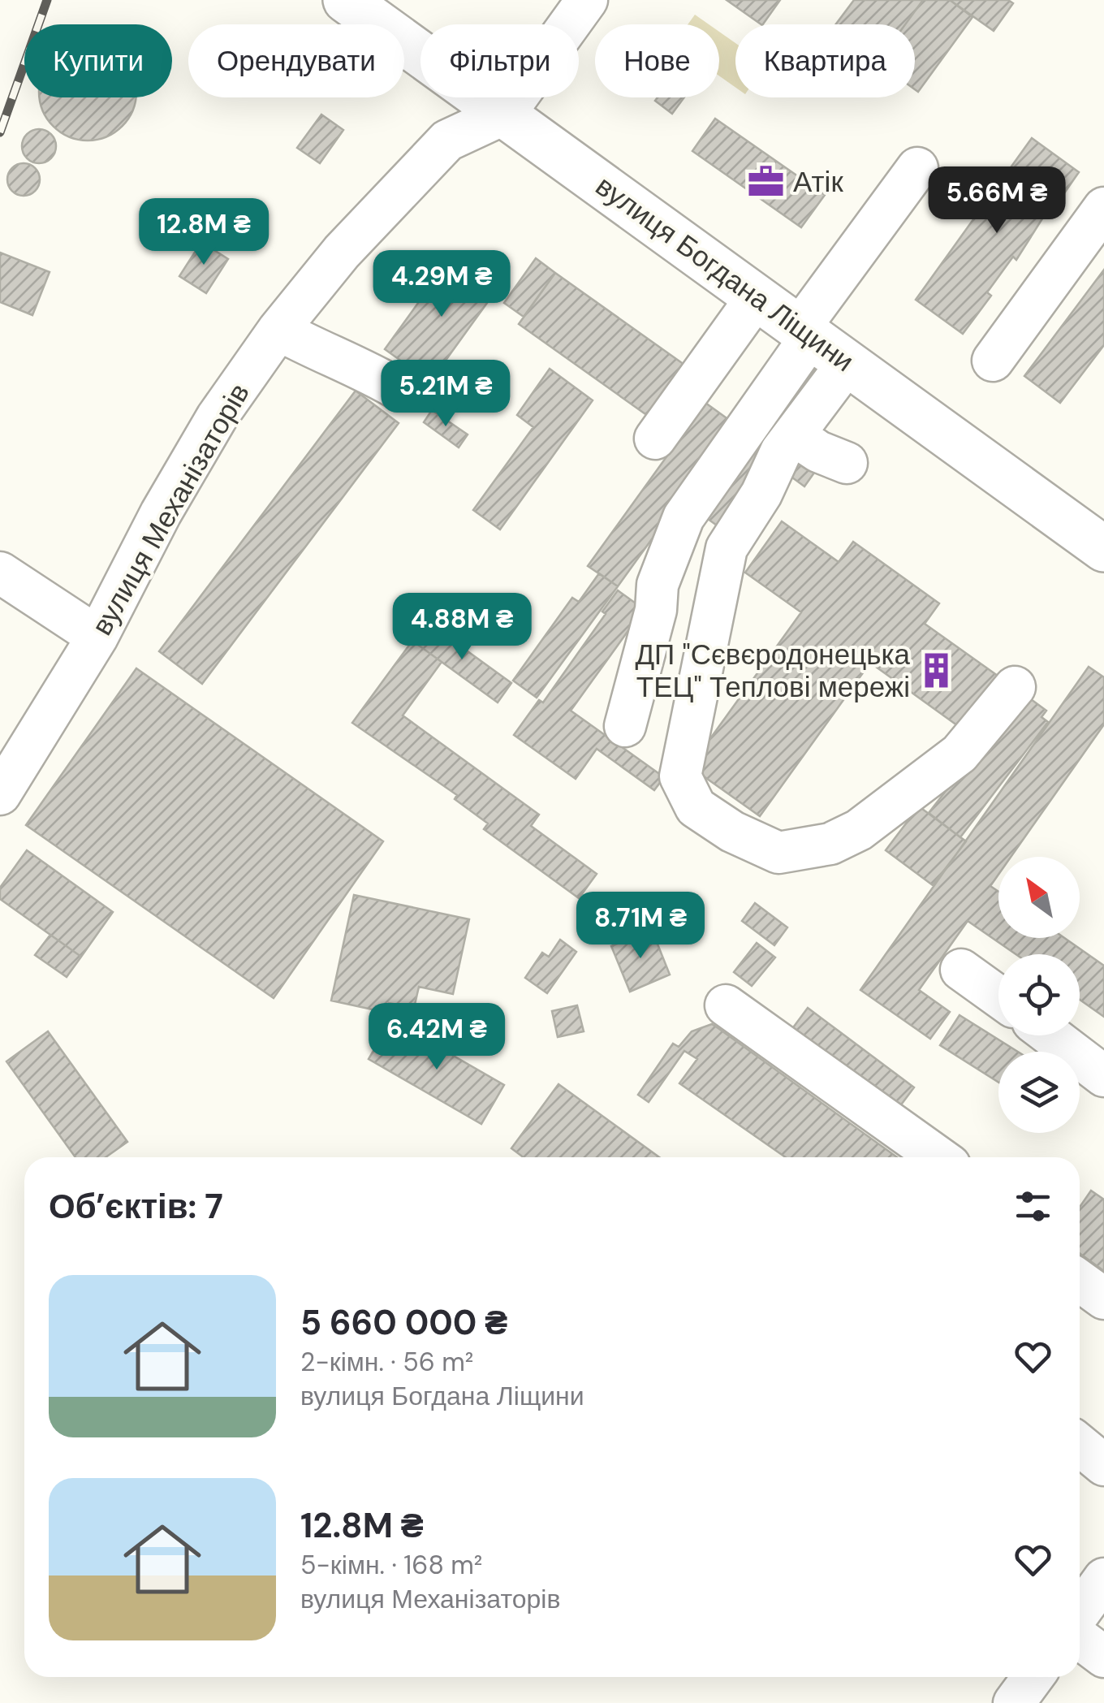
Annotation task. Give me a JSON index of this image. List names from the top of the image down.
{
  "streets": {
    "main road": ["вулиця Богдана Ліщини"],
    "street": ["вулиця Механізаторів"]
  },
  "crossings": [
    ["вулиця Богдана Ліщини", "вулиця Механізаторів"]
  ],
  "places": {
    "office": ["Атік"],
    "building": ["ДП \"Сєвєродонецька ТЕЦ\" Теплові мережі"]
  },
  "north": "top left",
  "page": {
    "chip": [
      "Купити",
      "Орендувати",
      "Фільтри",
      "Нове",
      "Квартира"
    ],
    "price": [
      "5.66M ₴",
      "12.8M ₴",
      "4.29M ₴",
      "5.21M ₴",
      "4.88M ₴",
      "8.71M ₴",
      "6.42M ₴"
    ],
    "heading": "Об’єктів: 7",
    "list": [
      {
        "name": "5 660 000 ₴",
        "note": "2-кімн. · 56 m² · вулиця Богдана Ліщини"
      },
      {
        "name": "12.8M ₴",
        "note": "5-кімн. · 168 m² · вулиця Механізаторів"
      }
    ]
  }
}
